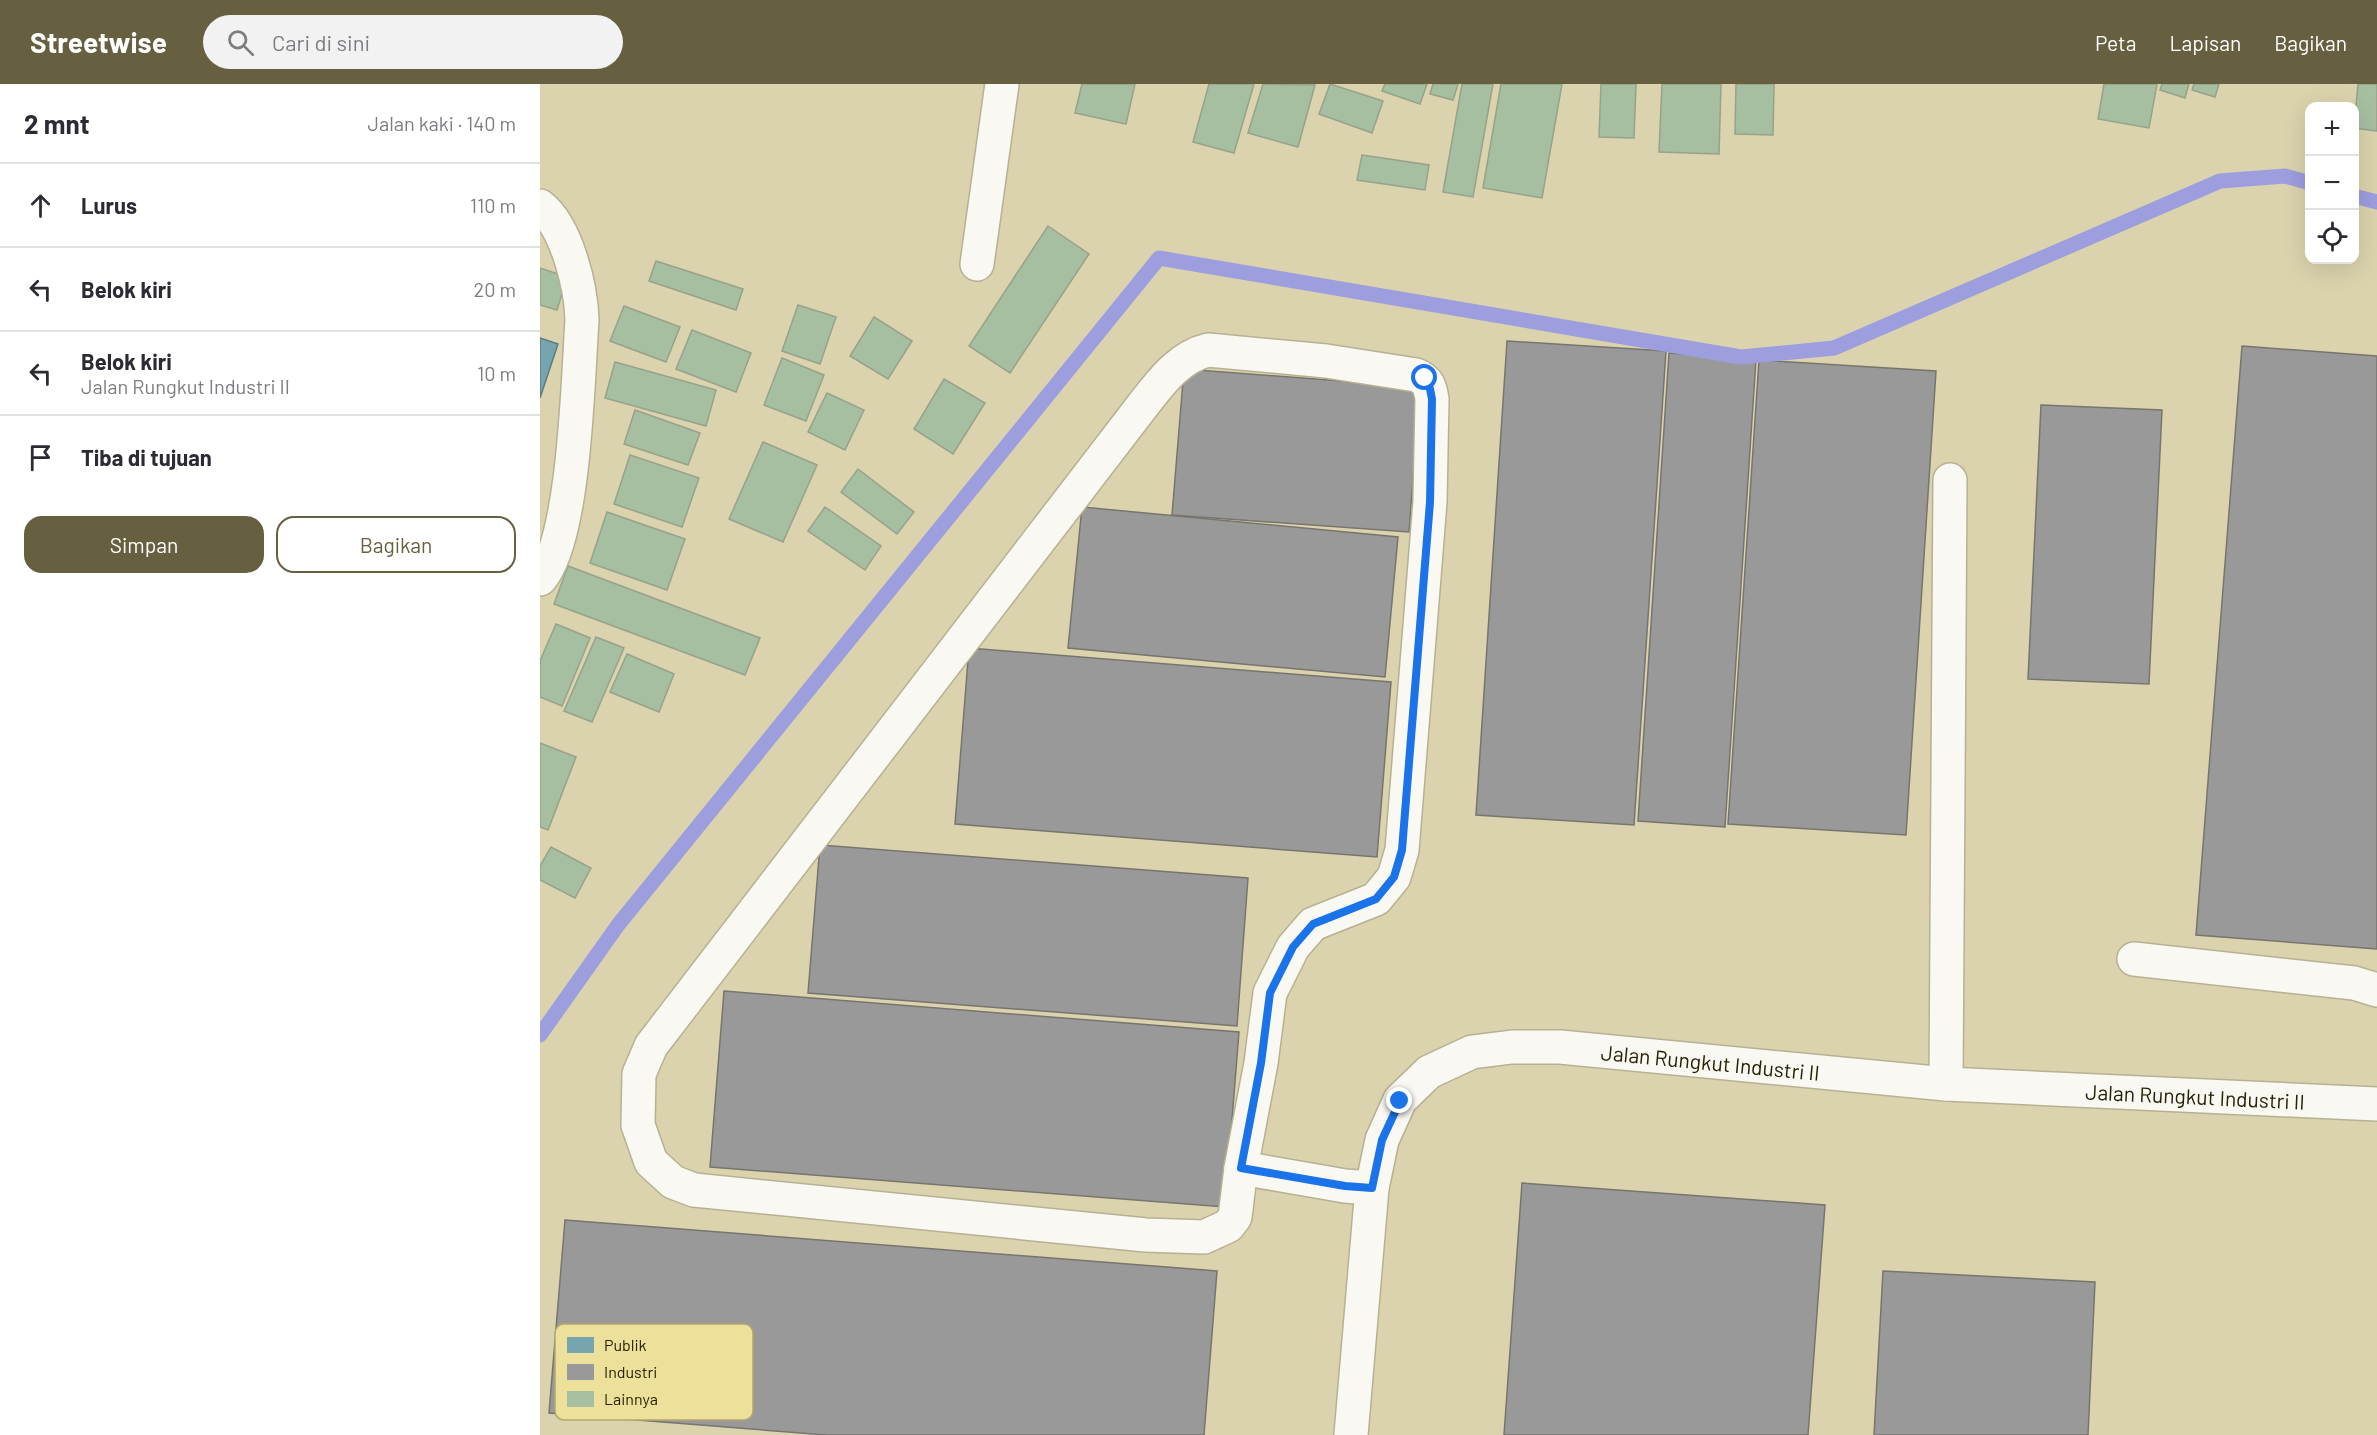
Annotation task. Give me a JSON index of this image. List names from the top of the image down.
{
  "streets": {
    "street": ["Jalan Rungkut Industri II"]
  },
  "legend": ["Publik", "Industri", "Lainnya"],
  "page": {
    "header": "Streetwise",
    "search": "Cari di sini",
    "nav": ["Peta", "Lapisan", "Bagikan"],
    "heading": ["2 mnt", "Jalan kaki · 140 m"],
    "map_buttons": ["+", "−"],
    "list": [
      ["Lurus", "110 m"],
      ["Belok kiri", "20 m"],
      ["Belok kiri", "Jalan Rungkut Industri II", "10 m"],
      "Tiba di tujuan"
    ],
    "buttons": ["Simpan", "Bagikan"]
  }
}
